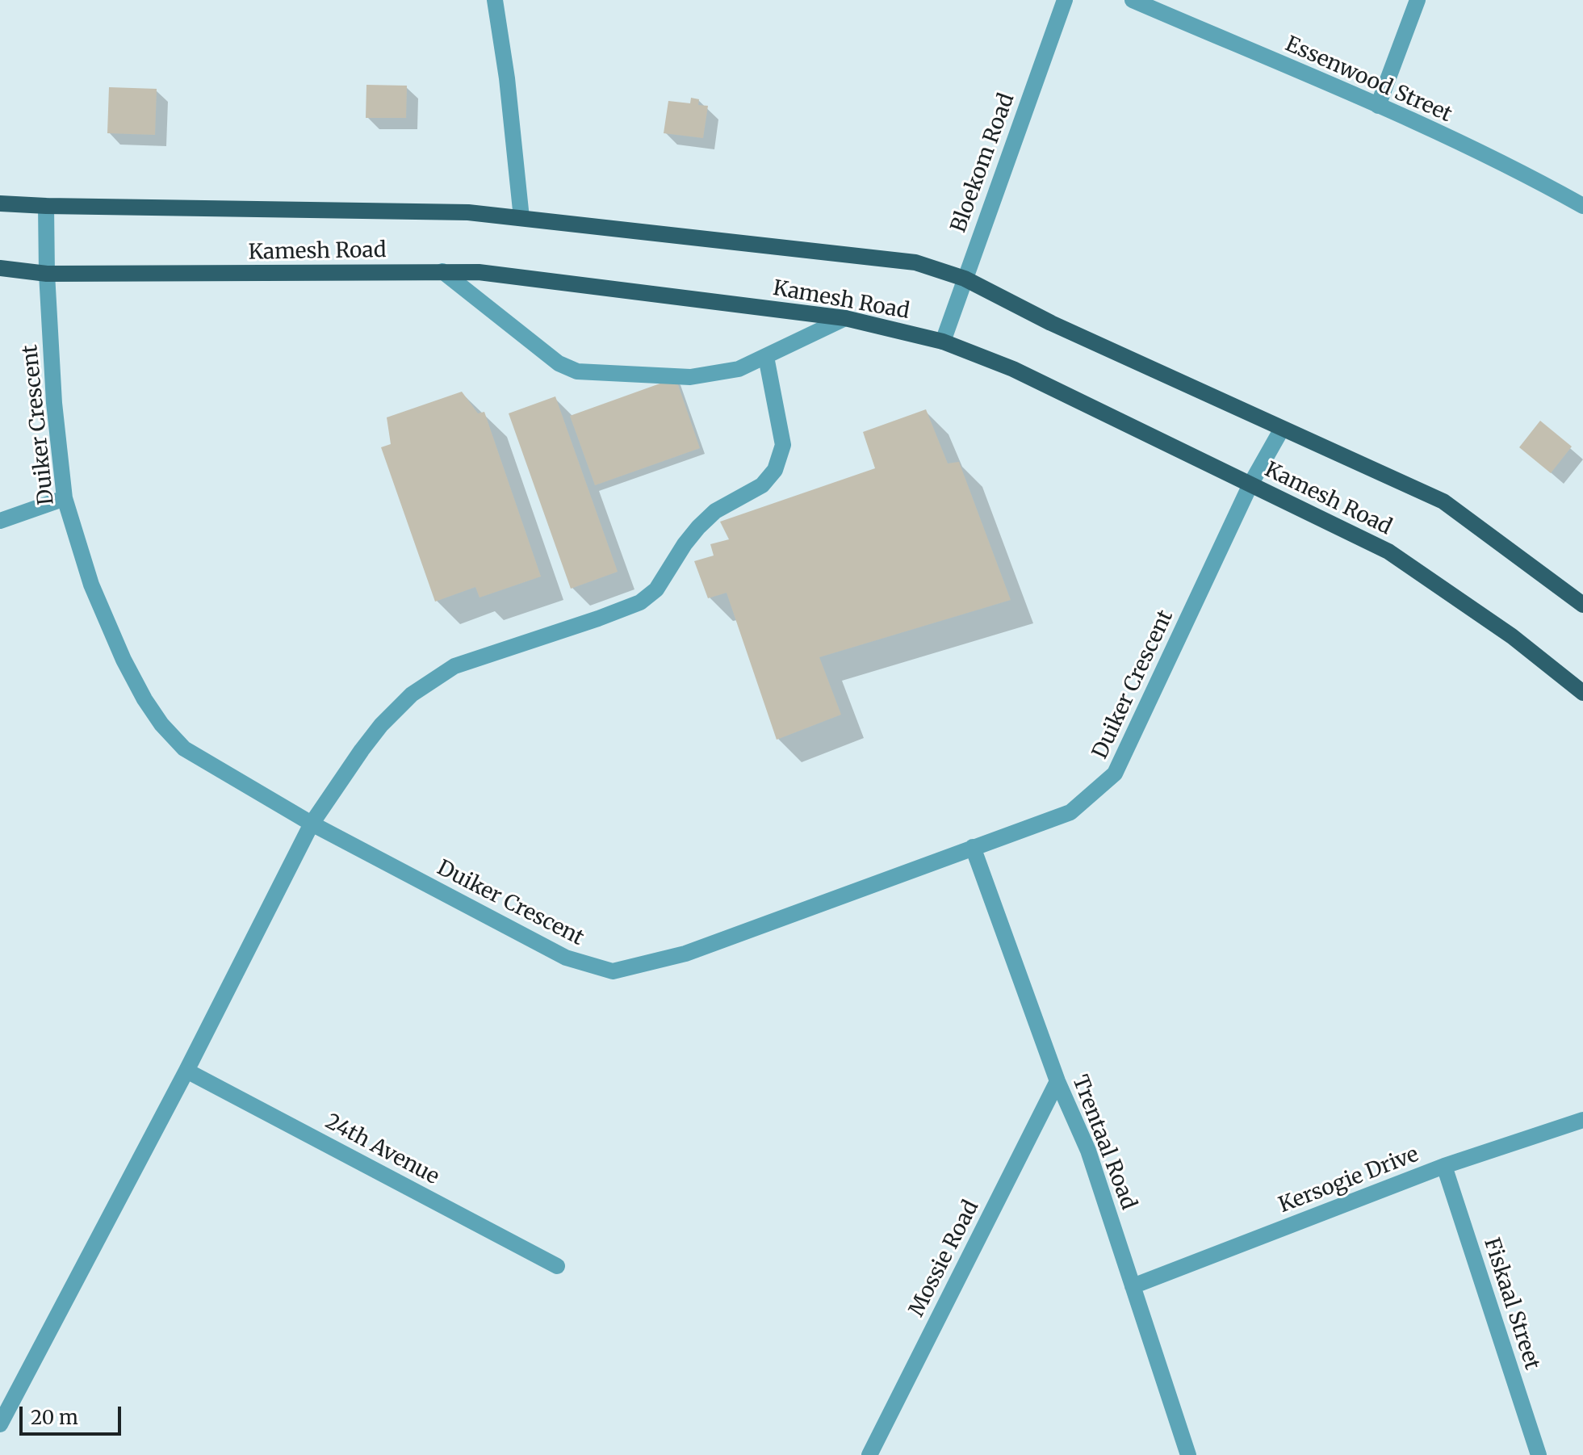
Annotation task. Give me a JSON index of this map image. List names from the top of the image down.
{
  "streets": {
    "main road": ["Kamesh Road"],
    "street": [
      "Essenwood Street",
      "Bloekom Road",
      "Duiker Crescent",
      "Trentaal Road",
      "24th Avenue",
      "Kersogie Drive",
      "Mossie Road",
      "Fiskaal Street"
    ]
  },
  "crossings": [
    ["Bloekom Road", "Kamesh Road"],
    ["Kamesh Road", "Duiker Crescent"],
    ["Duiker Crescent", "Trentaal Road"],
    ["Trentaal Road", "Kersogie Drive"],
    ["Trentaal Road", "Mossie Road"],
    ["Kersogie Drive", "Fiskaal Street"]
  ],
  "scale_bar": "20 m"
}
